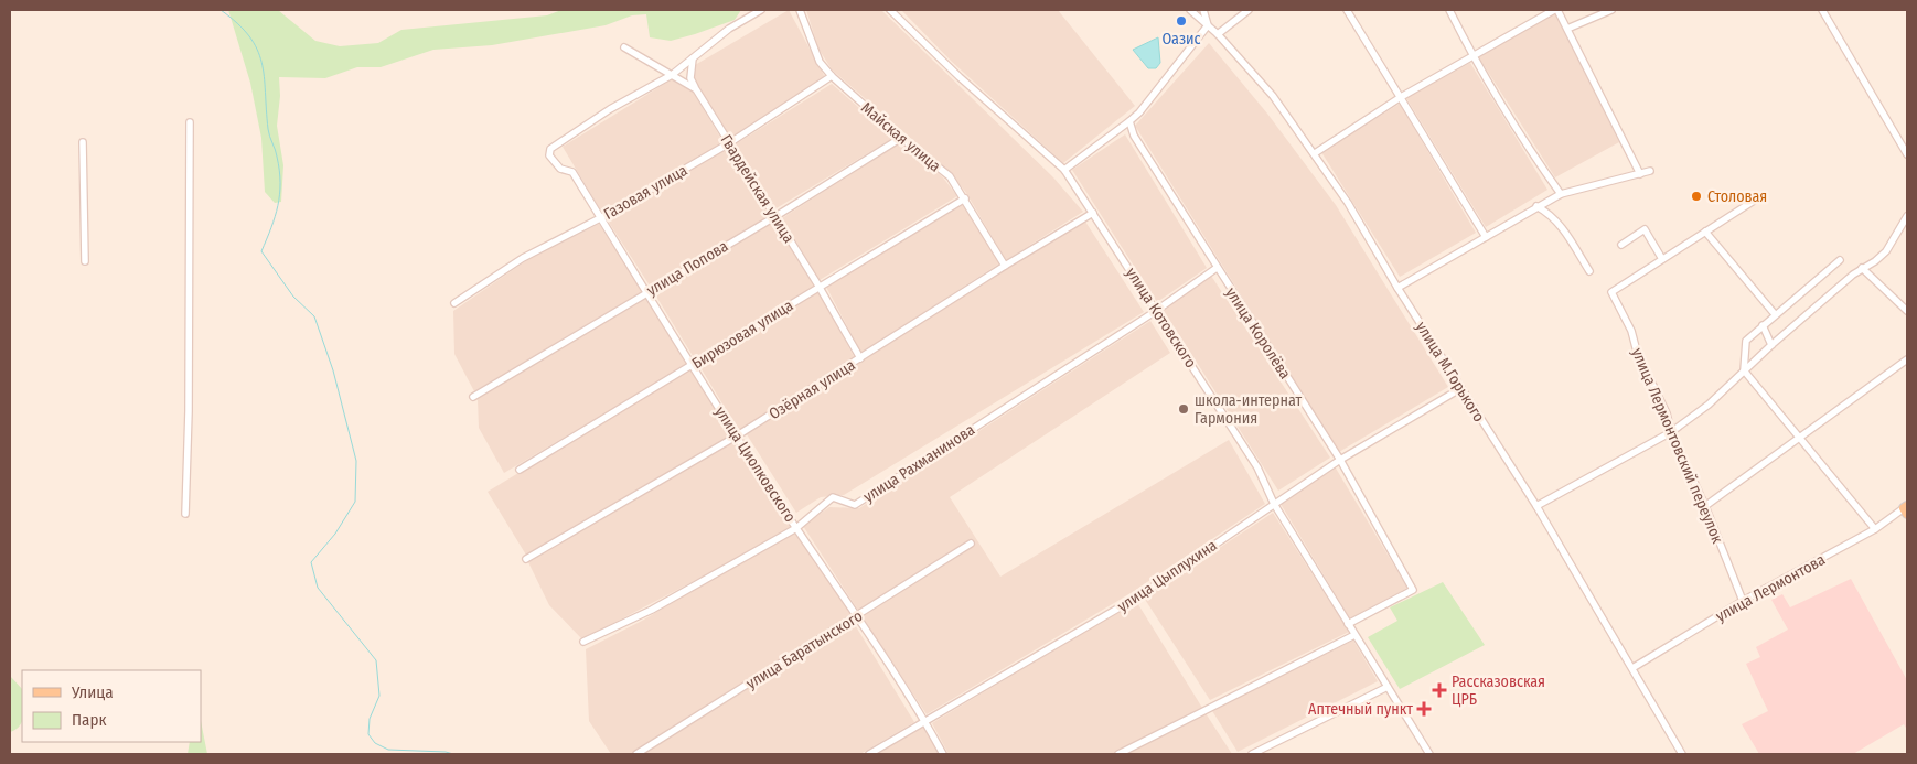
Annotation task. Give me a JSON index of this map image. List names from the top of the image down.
{
  "streets": {
    "street": [
      "Майская улица",
      "Гвардейская улица",
      "Газовая улица",
      "улица Попова",
      "улица Котовского",
      "улица Королёва",
      "Бирюзовая улица",
      "улица М.Горького",
      "Озёрная улица",
      "улица Лермонтовский переулок",
      "улица Рахманинова",
      "улица Циолковского",
      "улица Цыплухина",
      "улица Лермонтова",
      "улица Баратынского"
    ]
  },
  "crossings": [
    ["Майская улица", "Газовая улица"],
    ["Майская улица", "улица Попова"],
    ["Майская улица", "Бирюзовая улица"],
    ["Майская улица", "Озёрная улица"],
    ["Гвардейская улица", "Газовая улица"],
    ["Гвардейская улица", "улица Попова"],
    ["Гвардейская улица", "Бирюзовая улица"],
    ["Гвардейская улица", "Озёрная улица"],
    ["Гвардейская улица", "улица Циолковского"],
    ["Газовая улица", "улица Циолковского"],
    ["улица Попова", "улица Циолковского"],
    ["улица Котовского", "улица Королёва"],
    ["улица Котовского", "Озёрная улица"],
    ["улица Котовского", "улица Рахманинова"],
    ["улица Котовского", "улица Цыплухина"],
    ["улица Королёва", "улица Рахманинова"],
    ["улица Королёва", "улица Цыплухина"],
    ["Бирюзовая улица", "улица Циолковского"],
    ["улица М.Горького", "улица Цыплухина"],
    ["улица М.Горького", "улица Лермонтова"],
    ["Озёрная улица", "улица Циолковского"],
    ["улица Лермонтовский переулок", "улица Лермонтова"],
    ["улица Рахманинова", "улица Циолковского"],
    ["улица Циолковского", "улица Цыплухина"],
    ["улица Циолковского", "улица Баратынского"]
  ],
  "places": {
    "other": ["Оазис", "Столовая", "школа-интернат Гармония"],
    "health": ["Рассказовская ЦРБ", "Аптечный пункт"]
  },
  "legend": ["Улица", "Парк"]
}
